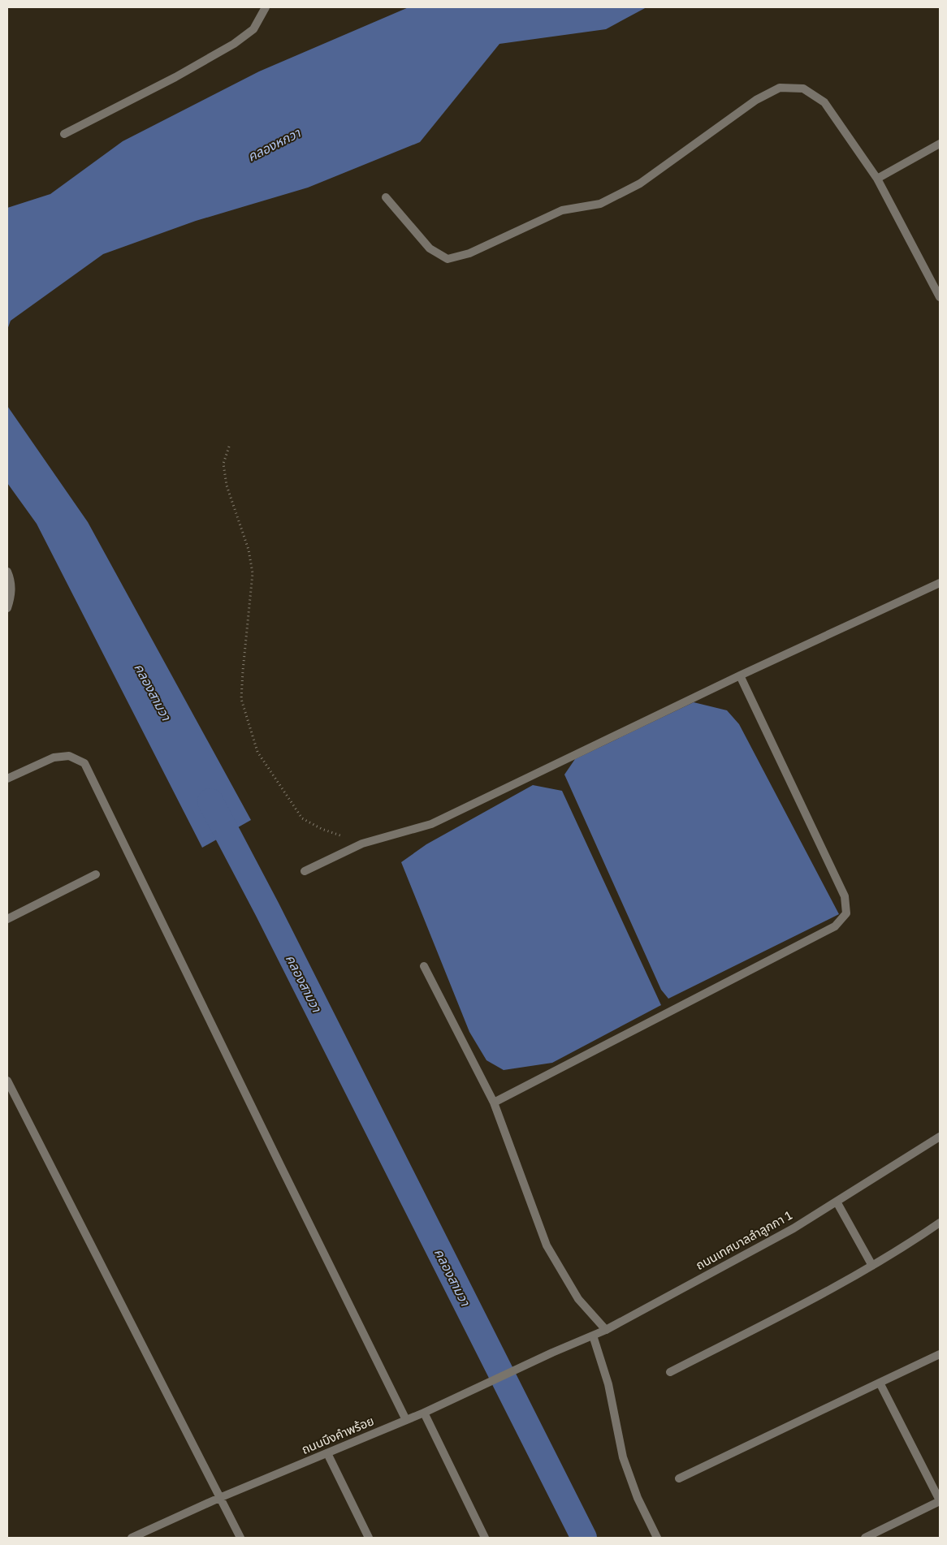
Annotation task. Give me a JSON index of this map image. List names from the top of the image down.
{
  "streets": {
    "street": ["ถนนเทศบาลลำลูกกา 1", "ถนนบึงคำพร้อย"]
  },
  "crossings": [
    ["ถนนเทศบาลลำลูกกา 1", "ถนนบึงคำพร้อย"]
  ],
  "water": ["คลองหกวา", "คลองสามวา"]
}
